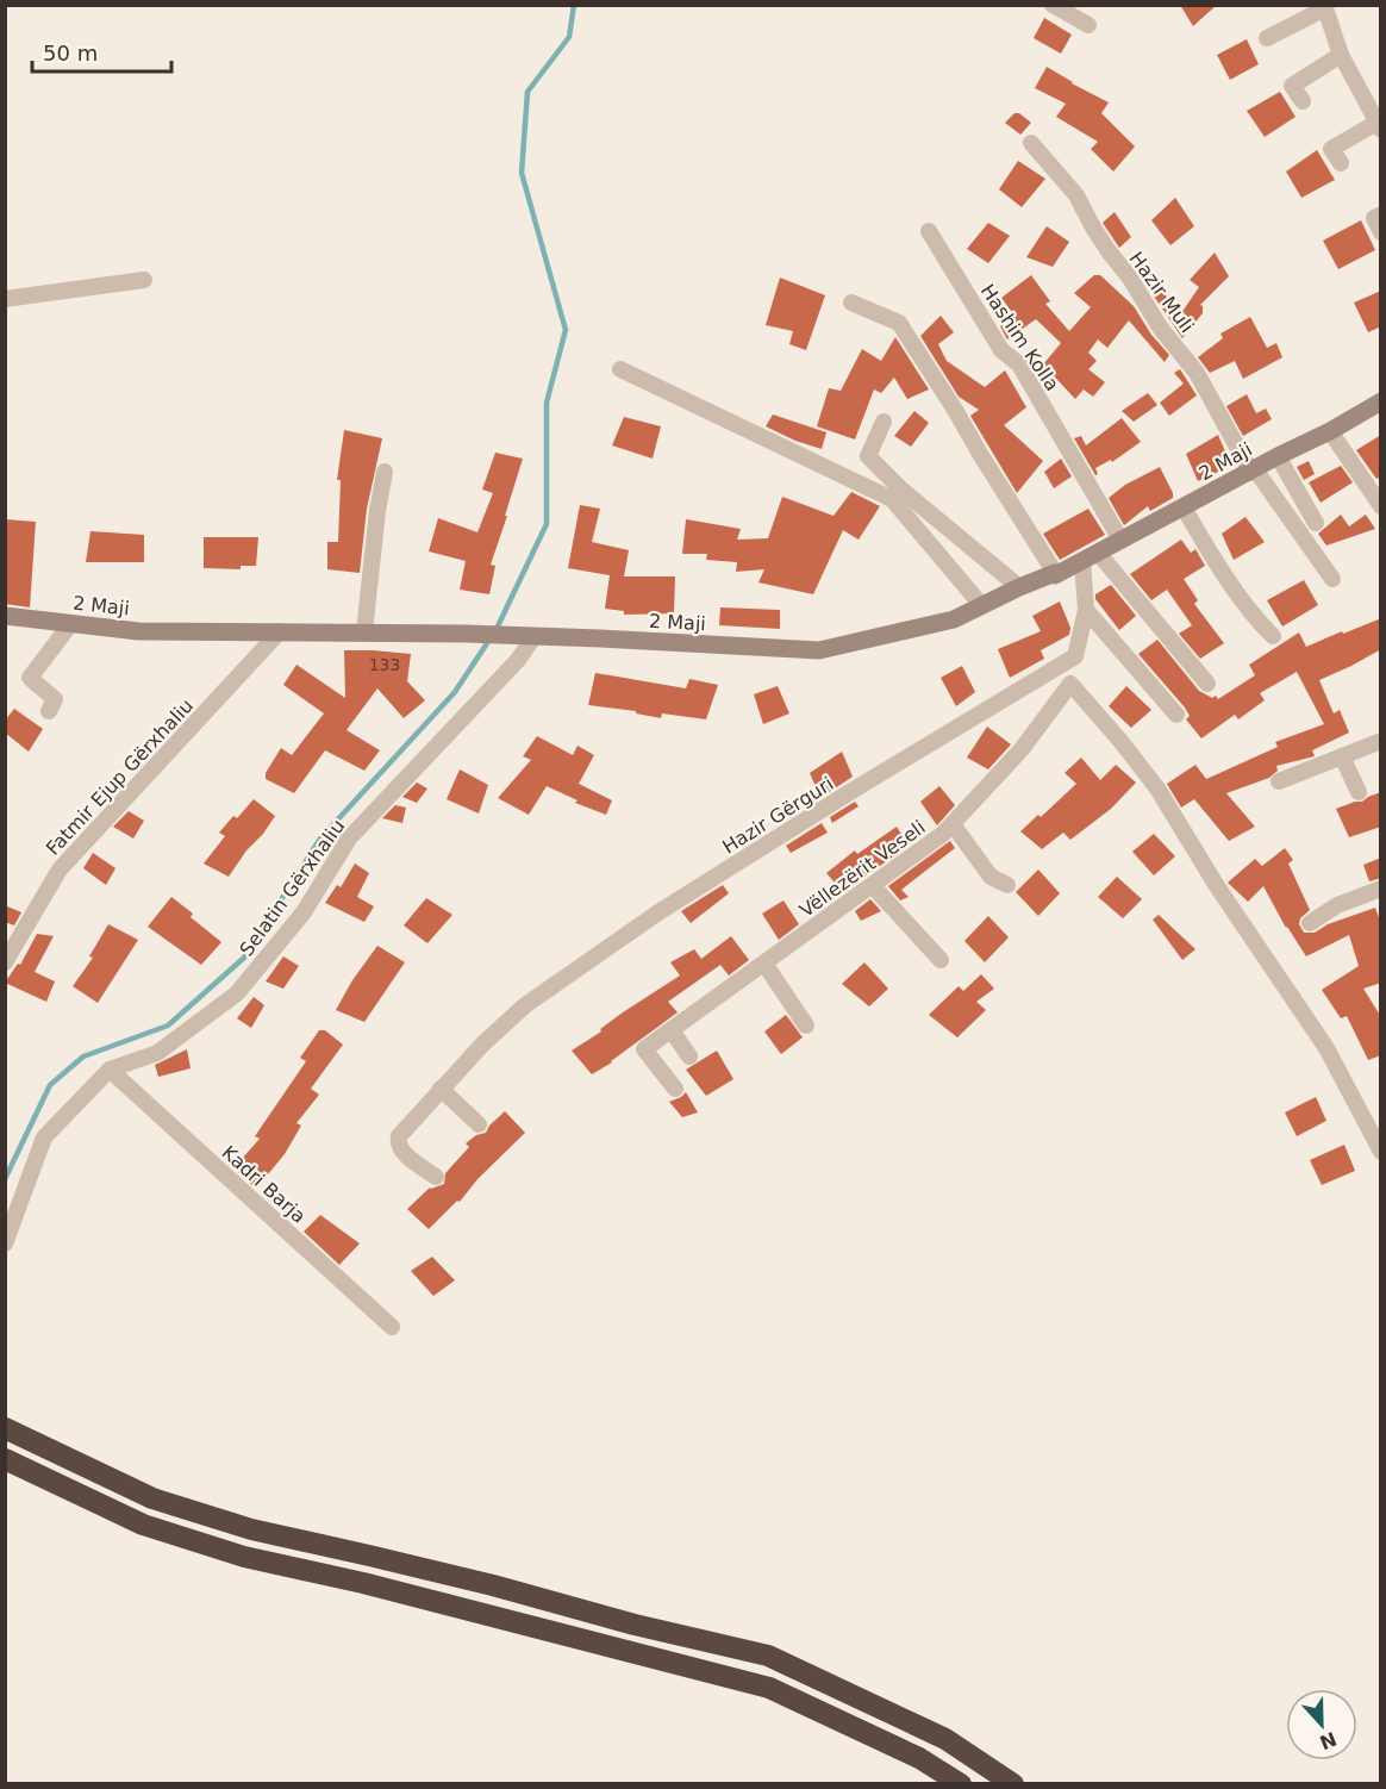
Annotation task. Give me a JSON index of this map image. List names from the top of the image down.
{
  "streets": {
    "street": [
      "Hazir Muli",
      "Hashim Kolla",
      "2 Maji",
      "Fatmir Ejup Gërxhaliu",
      "Hazir Gërguri",
      "Vëllezërit Veseli",
      "Selatin Gërxhaliu",
      "Kadri Barja"
    ]
  },
  "crossings": [
    ["Hazir Muli", "2 Maji"],
    ["Hashim Kolla", "2 Maji"],
    ["2 Maji", "Fatmir Ejup Gërxhaliu"],
    ["2 Maji", "Selatin Gërxhaliu"],
    ["Hazir Gërguri", "Vëllezërit Veseli"],
    ["Selatin Gërxhaliu", "Kadri Barja"]
  ],
  "house_numbers": ["133"],
  "scale_bar": "50 m",
  "north": "bottom"
}
